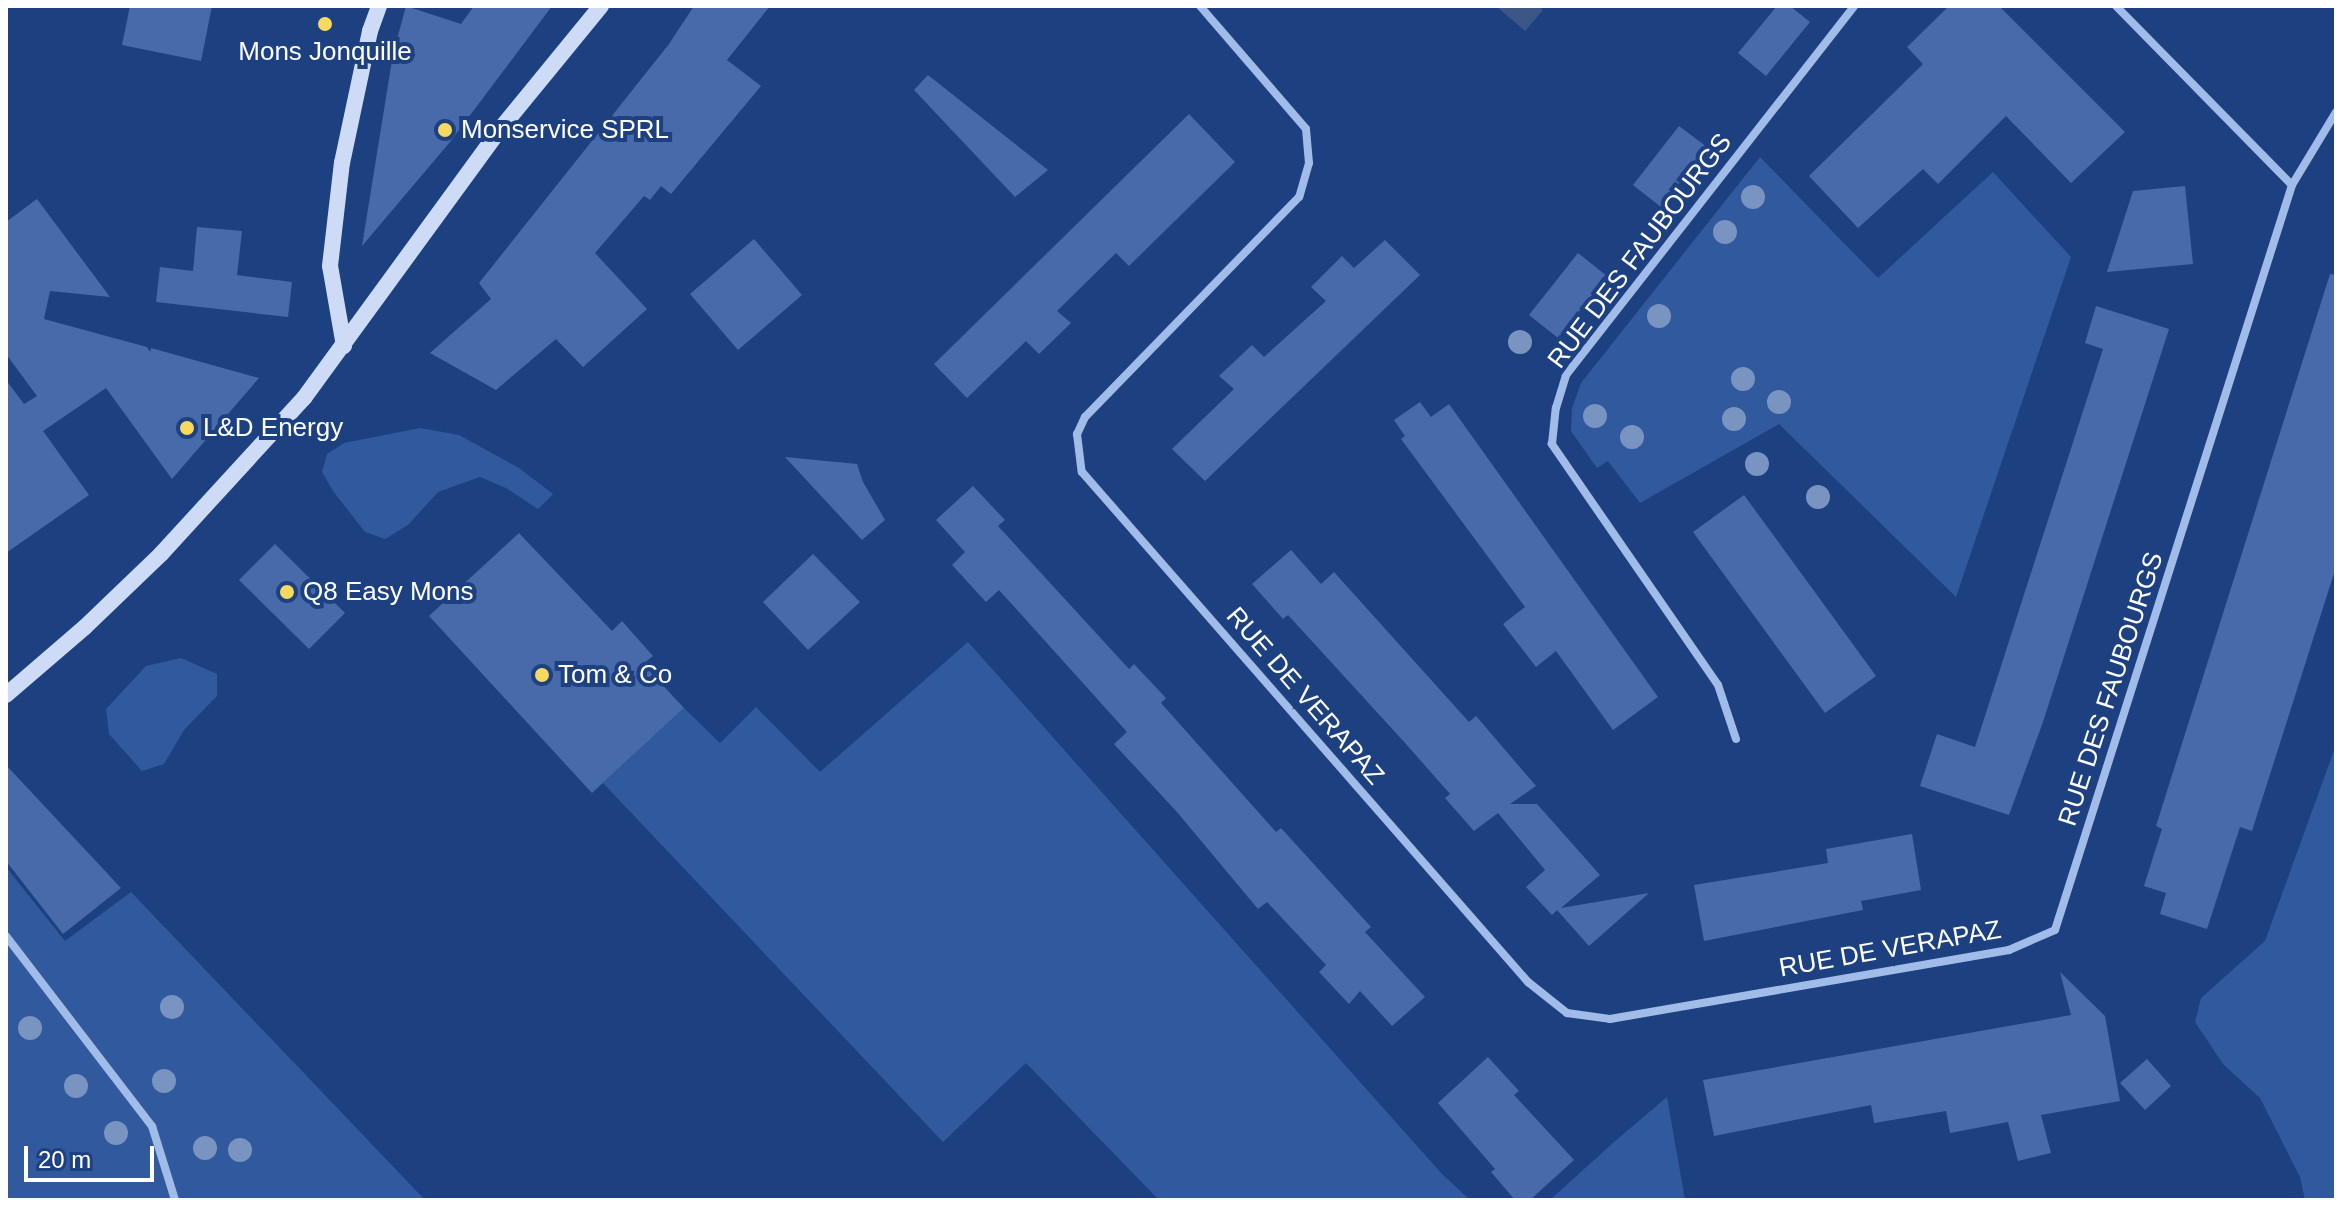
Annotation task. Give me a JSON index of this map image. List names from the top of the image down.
{
  "streets": {
    "street": ["RUE DES FAUBOURGS", "RUE DE VERAPAZ"]
  },
  "crossings": [
    ["RUE DES FAUBOURGS", "RUE DE VERAPAZ"]
  ],
  "places": [
    "Mons Jonquille",
    "Monservice SPRL",
    "L&D Energy",
    "Q8 Easy Mons",
    "Tom & Co"
  ],
  "scale_bar": "20 m"
}
